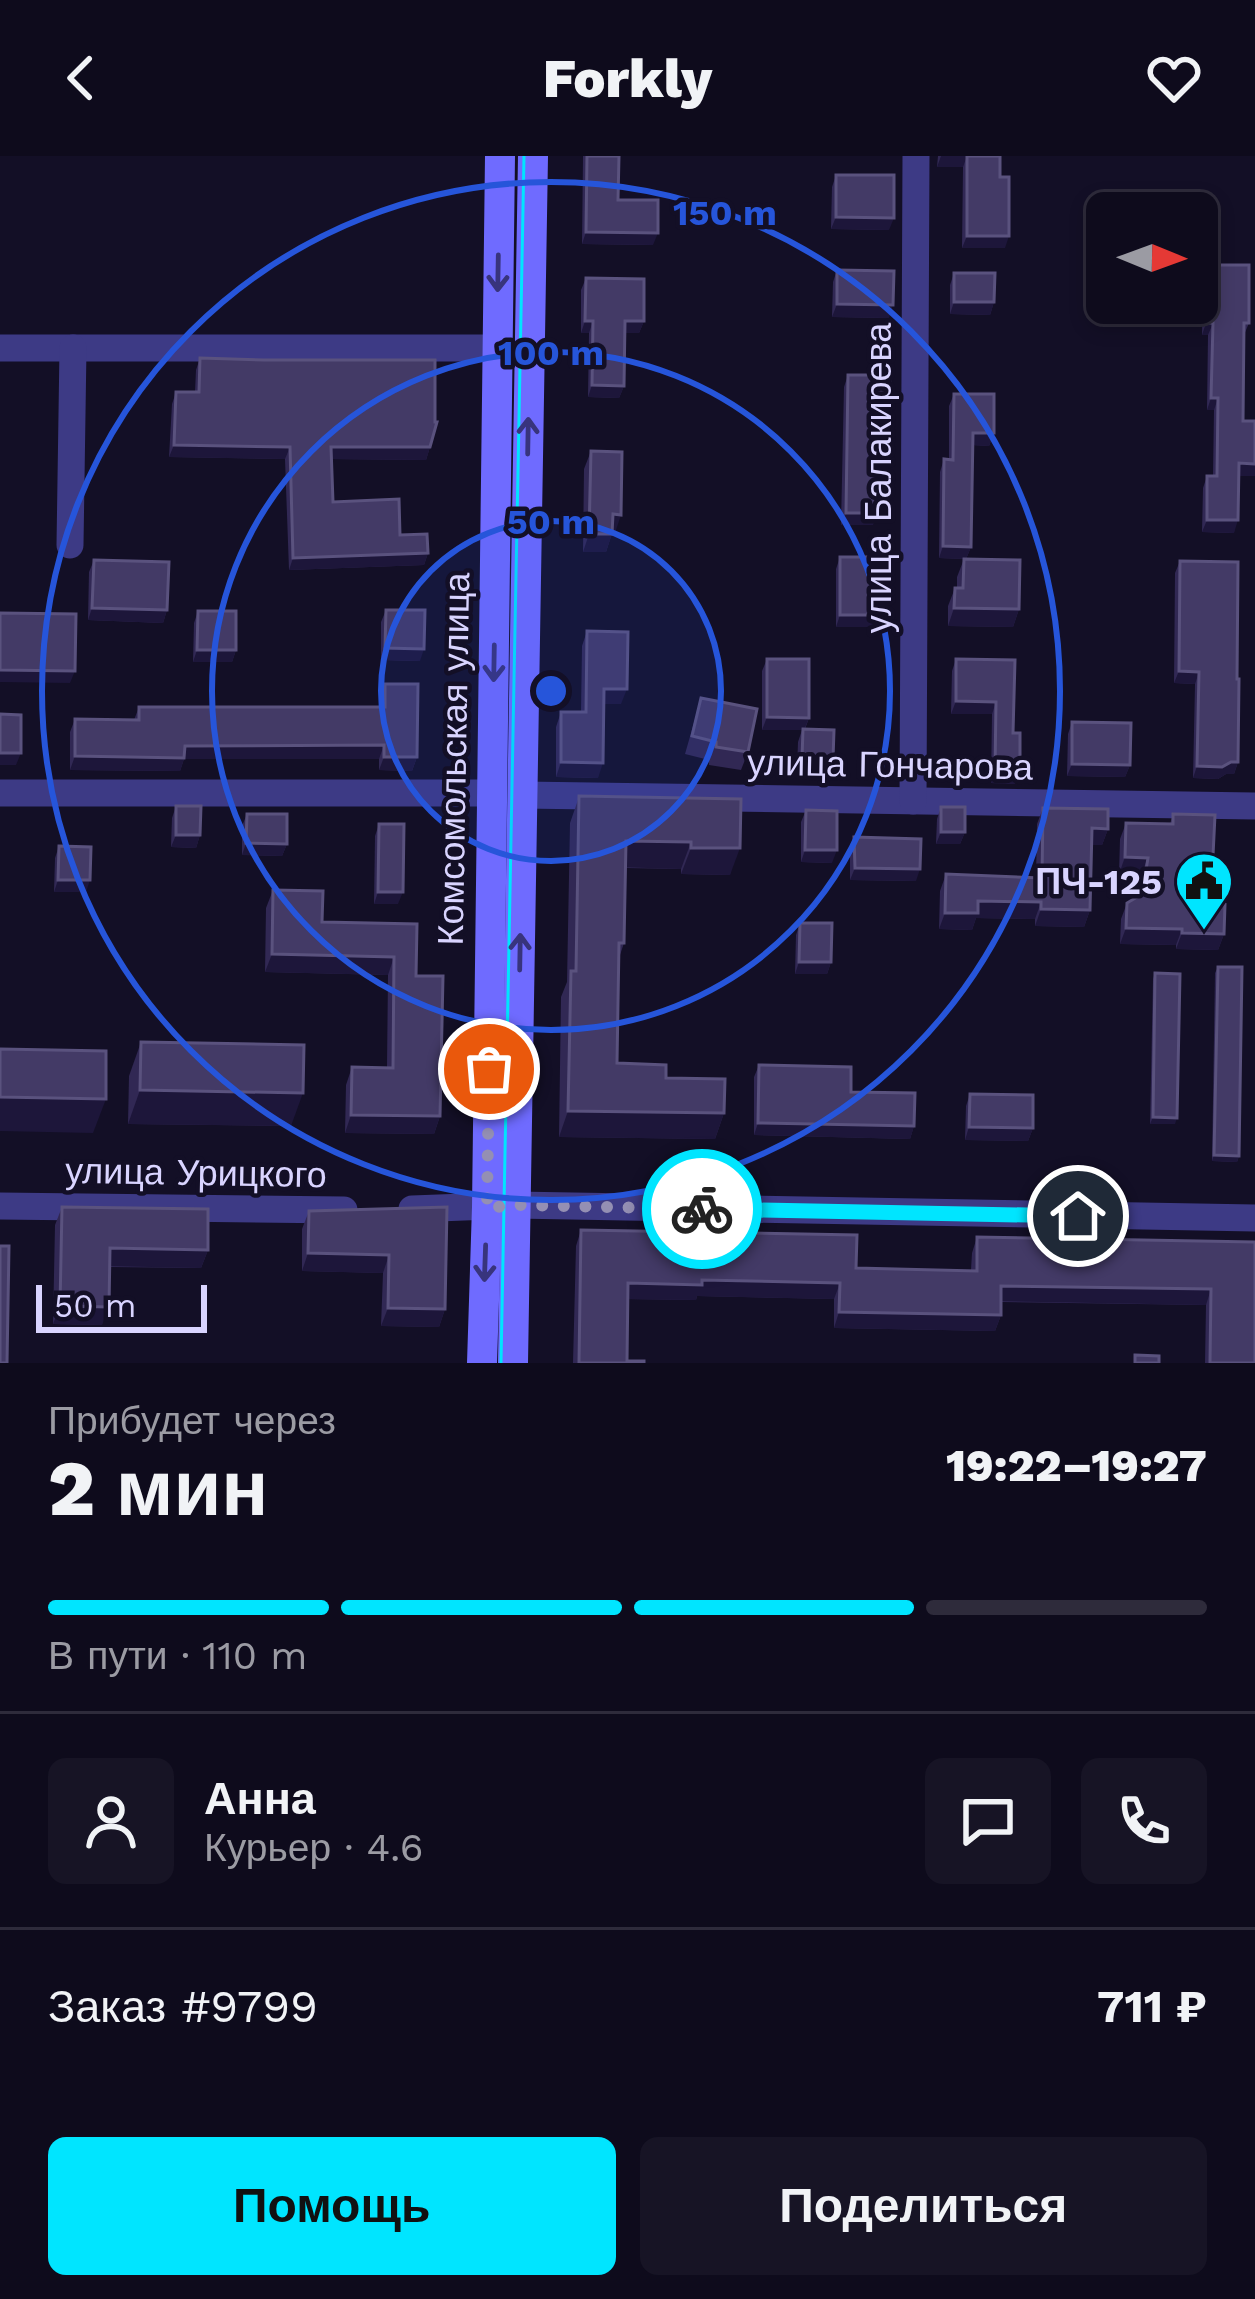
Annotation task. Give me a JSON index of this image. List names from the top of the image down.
{
  "streets": {
    "main road": ["Комсомольская улица"],
    "street": ["улица Балакирева", "улица Гончарова", "улица Урицкого"]
  },
  "crossings": [
    ["улица Балакирева", "улица Гончарова"],
    ["Комсомольская улица", "улица Гончарова"],
    ["Комсомольская улица", "улица Урицкого"]
  ],
  "places": {
    "public building": ["ПЧ-125"]
  },
  "scale_bar": "50 m",
  "north": "right",
  "page": {
    "header": "Forkly",
    "scale": "50 m",
    "heading": ["2 мин", "Прибудет через", "19:22–19:27"],
    "panel": [
      "Анна",
      "Курьер · 4.6",
      "Заказ #9799",
      "711 ₽"
    ],
    "bar": "В пути · 110 m",
    "buttons": ["Помощь", "Поделиться"]
  },
  "rings": ["150 m", "100 m", "50 m"]
}
